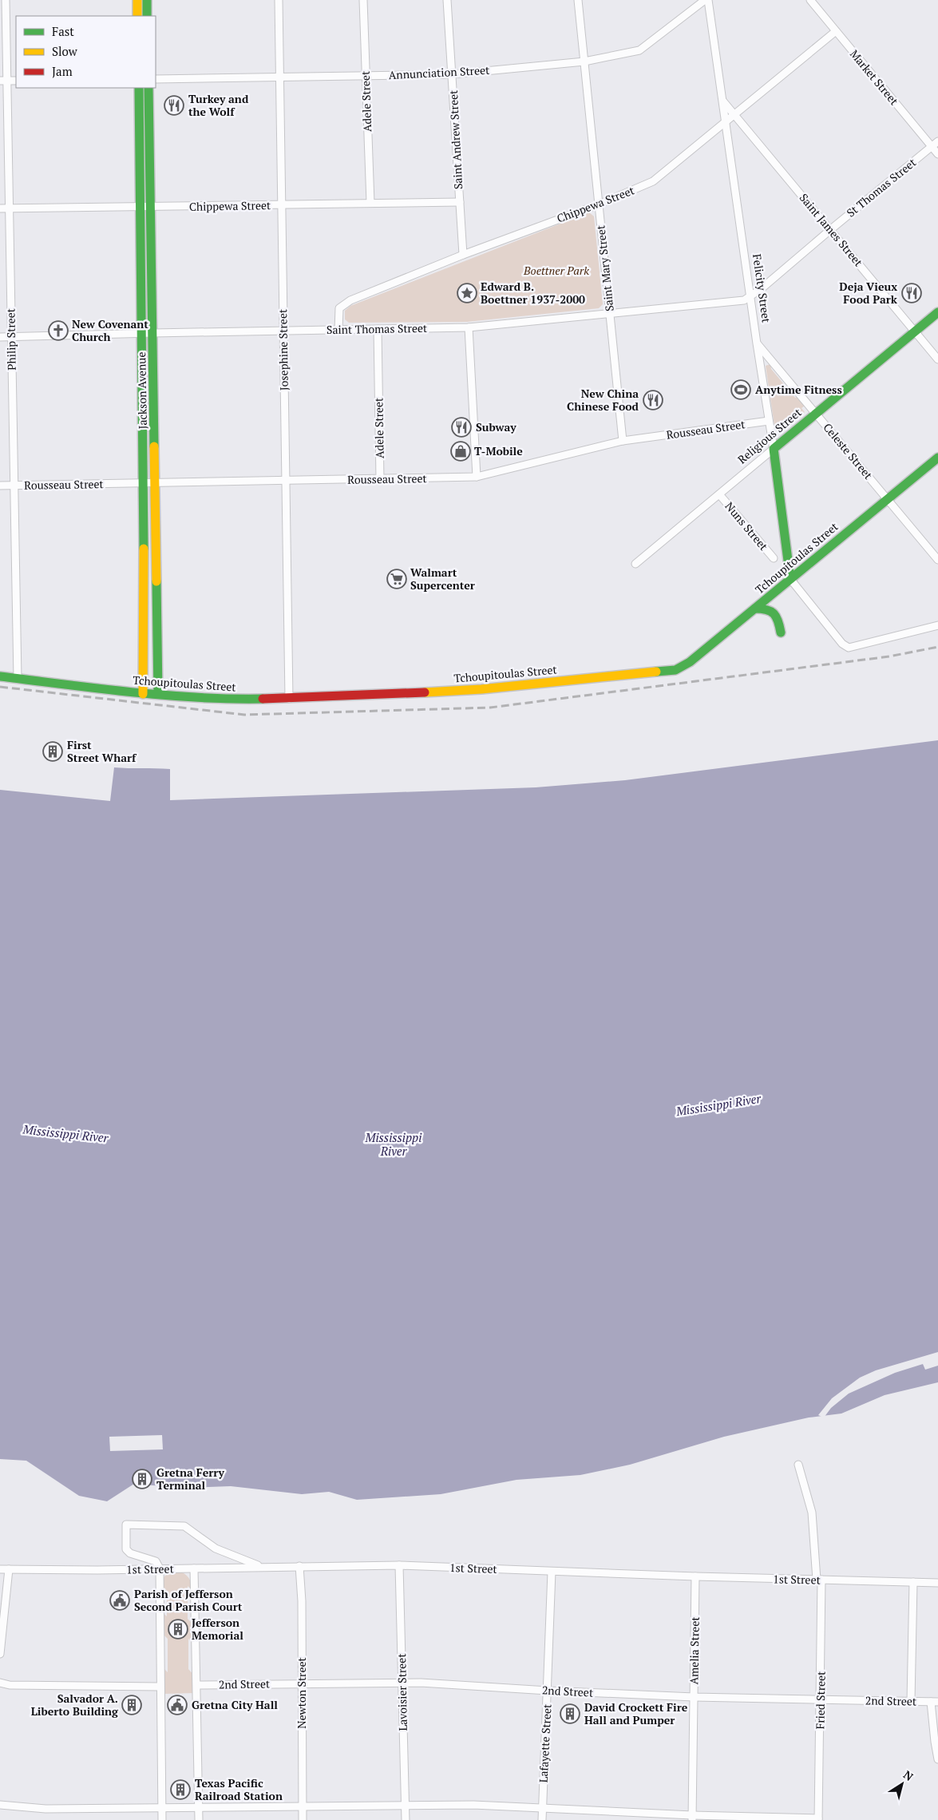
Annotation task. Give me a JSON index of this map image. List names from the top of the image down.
{
  "streets": {
    "street": [
      "Annunciation Street",
      "Market Street",
      "Adele Street",
      "Saint Andrew Street",
      "St Thomas Street",
      "Chippewa Street",
      "Saint James Street",
      "Saint Mary Street",
      "Felicity Street",
      "Saint Thomas Street",
      "Philip Street",
      "Josephine Street",
      "Jackson Avenue",
      "Rousseau Street",
      "Religious Street",
      "Celeste Street",
      "Nuns Street",
      "Tchoupitoulas Street",
      "1st Street",
      "Amelia Street",
      "2nd Street",
      "Lavoisier Street",
      "Newton Street",
      "Fried Street",
      "Lafayette Street"
    ]
  },
  "crossings": [
    ["Annunciation Street", "Adele Street"],
    ["Annunciation Street", "Saint Andrew Street"],
    ["Annunciation Street", "Saint Mary Street"],
    ["Annunciation Street", "Josephine Street"],
    ["Market Street", "St Thomas Street"],
    ["Market Street", "Chippewa Street"],
    ["Adele Street", "Chippewa Street"],
    ["Adele Street", "Saint Thomas Street"],
    ["Adele Street", "Rousseau Street"],
    ["Saint Andrew Street", "Chippewa Street"],
    ["St Thomas Street", "Saint James Street"],
    ["St Thomas Street", "Felicity Street"],
    ["St Thomas Street", "Saint Thomas Street"],
    ["Chippewa Street", "Saint James Street"],
    ["Chippewa Street", "Saint Mary Street"],
    ["Chippewa Street", "Felicity Street"],
    ["Chippewa Street", "Saint Thomas Street"],
    ["Chippewa Street", "Philip Street"],
    ["Chippewa Street", "Josephine Street"],
    ["Chippewa Street", "Jackson Avenue"],
    ["Saint James Street", "Felicity Street"],
    ["Saint James Street", "Religious Street"],
    ["Saint Mary Street", "Saint Thomas Street"],
    ["Saint Mary Street", "Rousseau Street"],
    ["Felicity Street", "Saint Thomas Street"],
    ["Felicity Street", "Rousseau Street"],
    ["Felicity Street", "Religious Street"],
    ["Felicity Street", "Celeste Street"],
    ["Felicity Street", "Tchoupitoulas Street"],
    ["Saint Thomas Street", "Philip Street"],
    ["Saint Thomas Street", "Josephine Street"],
    ["Saint Thomas Street", "Jackson Avenue"],
    ["Philip Street", "Rousseau Street"],
    ["Philip Street", "Tchoupitoulas Street"],
    ["Josephine Street", "Rousseau Street"],
    ["Josephine Street", "Tchoupitoulas Street"],
    ["Jackson Avenue", "Rousseau Street"],
    ["Jackson Avenue", "Tchoupitoulas Street"],
    ["Religious Street", "Celeste Street"],
    ["Religious Street", "Nuns Street"],
    ["Celeste Street", "Tchoupitoulas Street"],
    ["1st Street", "Amelia Street"],
    ["1st Street", "Lavoisier Street"],
    ["1st Street", "Newton Street"],
    ["1st Street", "Fried Street"],
    ["1st Street", "Lafayette Street"],
    ["Amelia Street", "2nd Street"],
    ["2nd Street", "Lavoisier Street"],
    ["2nd Street", "Newton Street"],
    ["2nd Street", "Fried Street"],
    ["2nd Street", "Lafayette Street"]
  ],
  "water": ["Mississippi River"],
  "parks": ["Boettner Park"],
  "places": {
    "restaurant": [
      "Turkey and the Wolf",
      "Deja Vieux Food Park",
      "New China Chinese Food",
      "Subway"
    ],
    "place": ["Edward B. Boettner 1937-2000"],
    "church": ["New Covenant Church"],
    "sports": ["Anytime Fitness"],
    "shop": ["T-Mobile"],
    "supermarket": ["Walmart Supercenter"],
    "building": [
      "First Street Wharf",
      "Gretna Ferry Terminal",
      "Jefferson Memorial",
      "Salvador A. Liberto Building",
      "David Crockett Fire Hall and Pumper",
      "Texas Pacific Railroad Station"
    ],
    "public building": ["Parish of Jefferson Second Parish Court", "Gretna City Hall"]
  },
  "legend": ["Fast", "Slow", "Jam"],
  "north": "top right"
}
